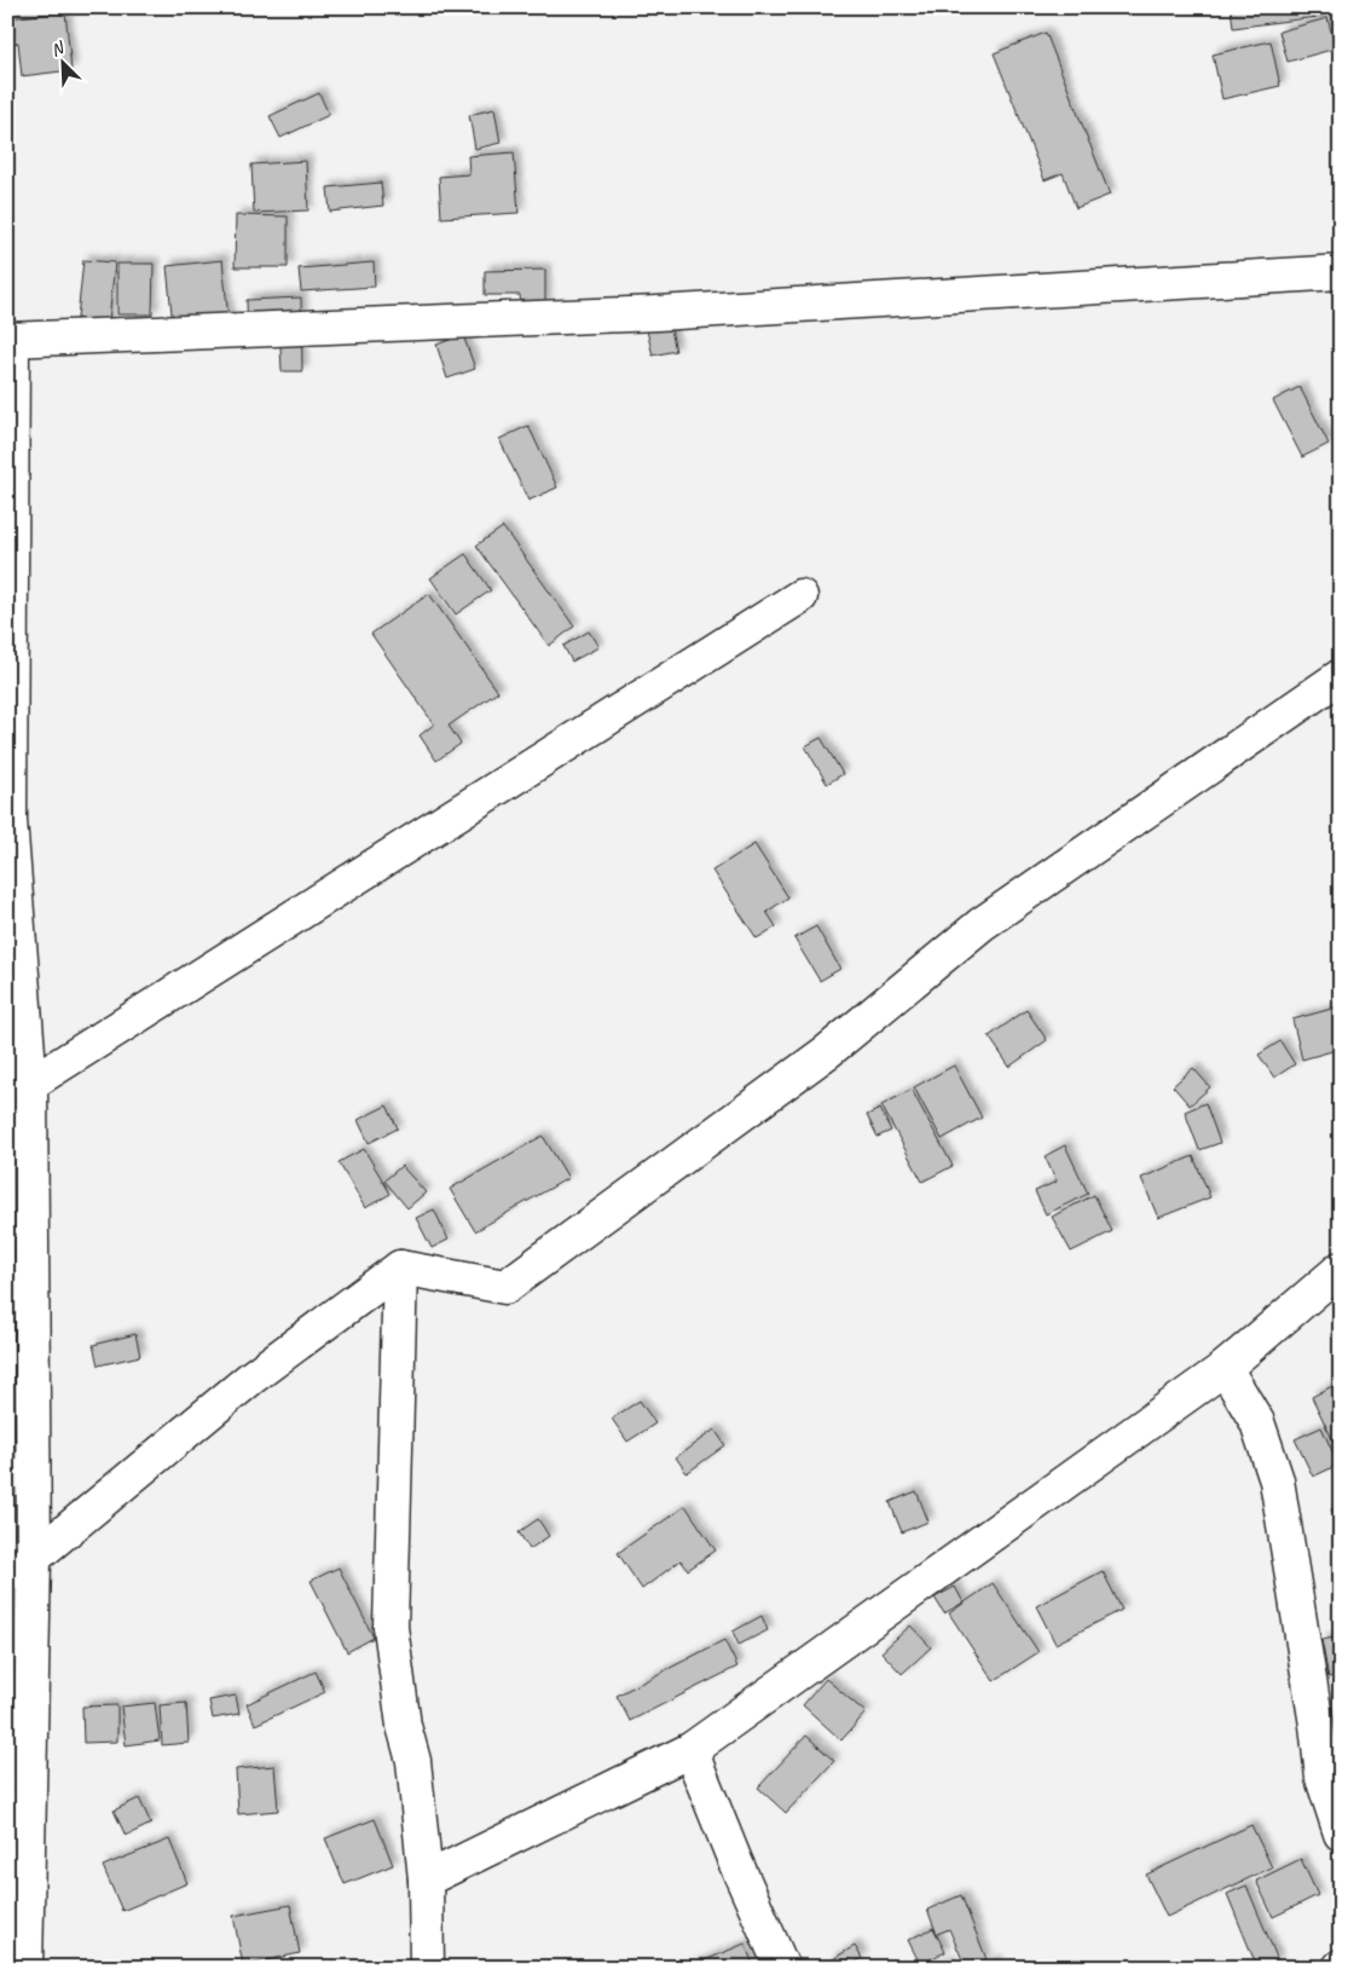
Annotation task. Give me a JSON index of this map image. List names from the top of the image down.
{
  "north": "top left"
}
